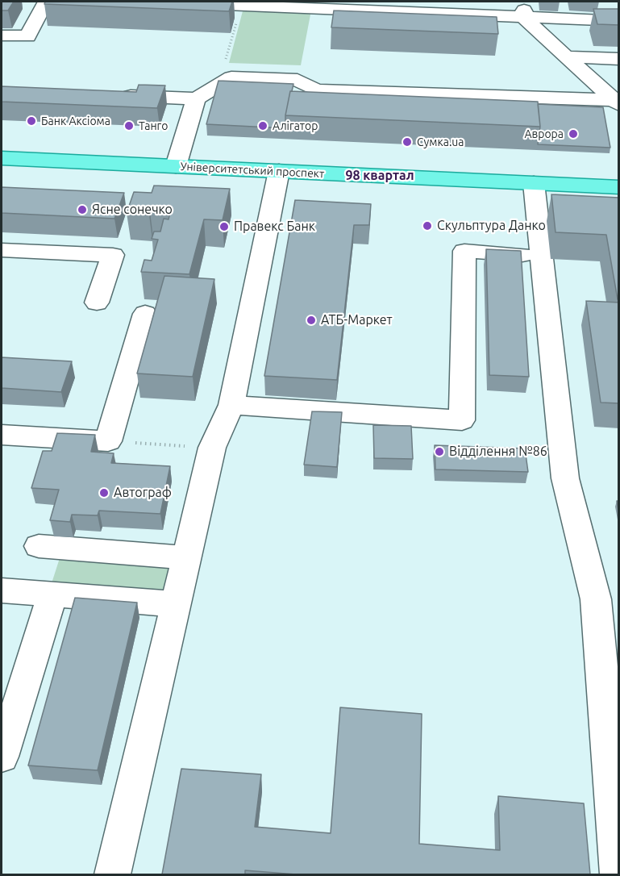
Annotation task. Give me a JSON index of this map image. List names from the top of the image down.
{
  "streets": {
    "main road": ["Університетський проспект"]
  },
  "districts": ["98 квартал"],
  "places": [
    "Банк Аксіома",
    "Танго",
    "Алігатор",
    "Аврора",
    "Сумка.ua",
    "Ясне сонечко",
    "Скульптура Данко",
    "Правекс Банк",
    "АТБ-Маркет",
    "Відділення №86",
    "Автограф"
  ]
}
